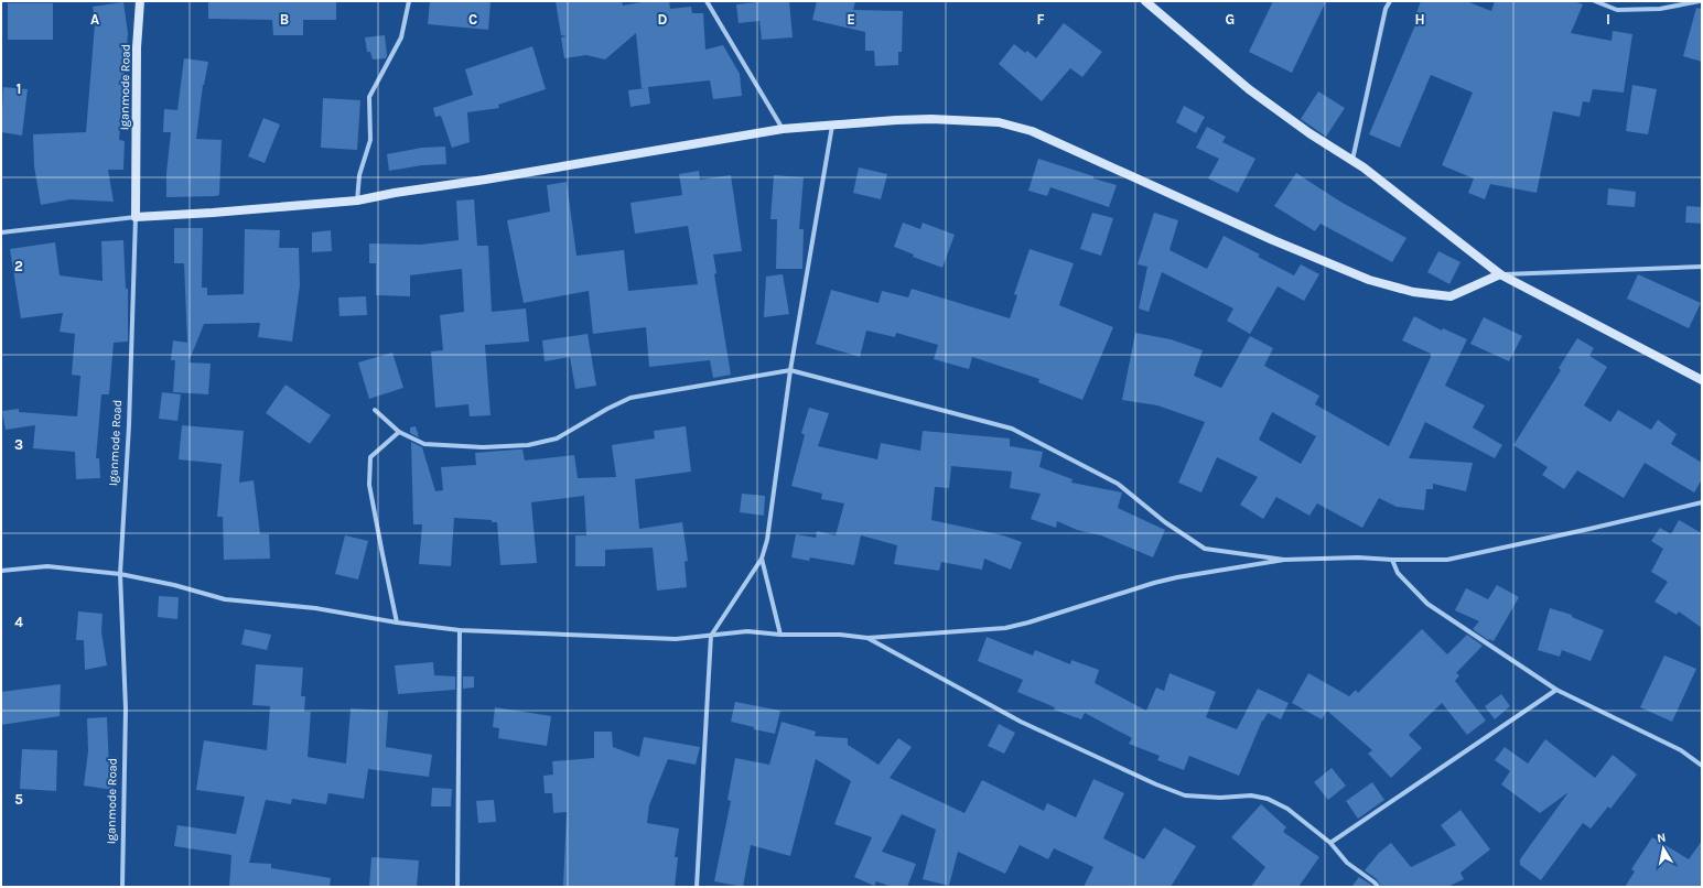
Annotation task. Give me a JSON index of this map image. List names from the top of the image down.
{
  "streets": {
    "street": ["Iganmode Road"]
  },
  "north": "top",
  "grid": {
    "columns": [
      "A",
      "B",
      "C",
      "D",
      "E",
      "F",
      "G",
      "H",
      "I"
    ],
    "rows": [
      "1",
      "2",
      "3",
      "4",
      "5"
    ]
  }
}
